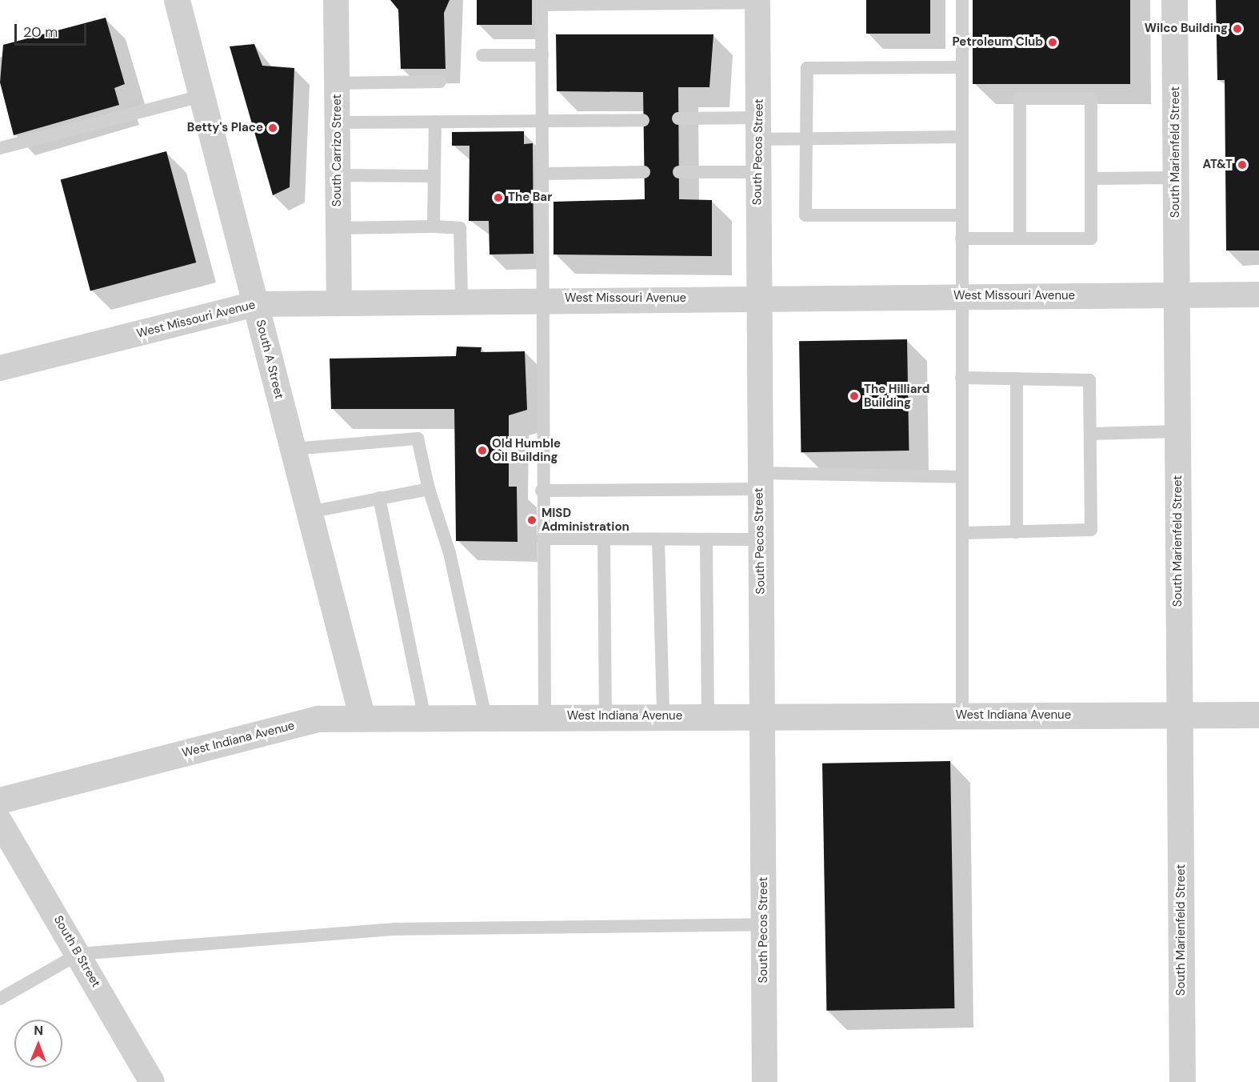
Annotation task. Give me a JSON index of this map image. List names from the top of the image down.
{
  "streets": {
    "street": [
      "South Carrizo Street",
      "South Pecos Street",
      "South Marienfeld Street",
      "West Missouri Avenue",
      "South A Street",
      "West Indiana Avenue",
      "South B Street"
    ]
  },
  "crossings": [
    ["South Carrizo Street", "West Missouri Avenue"],
    ["South Pecos Street", "West Missouri Avenue"],
    ["South Pecos Street", "West Indiana Avenue"],
    ["South Marienfeld Street", "West Missouri Avenue"],
    ["South Marienfeld Street", "West Indiana Avenue"],
    ["West Missouri Avenue", "South A Street"],
    ["South A Street", "West Indiana Avenue"]
  ],
  "places": [
    "Wilco Building",
    "Petroleum Club",
    "Betty's Place",
    "AT&T",
    "The Bar",
    "The Hilliard Building",
    "Old Humble Oil Building",
    "MISD Administration"
  ],
  "scale_bar": "20 m",
  "north": "top"
}
